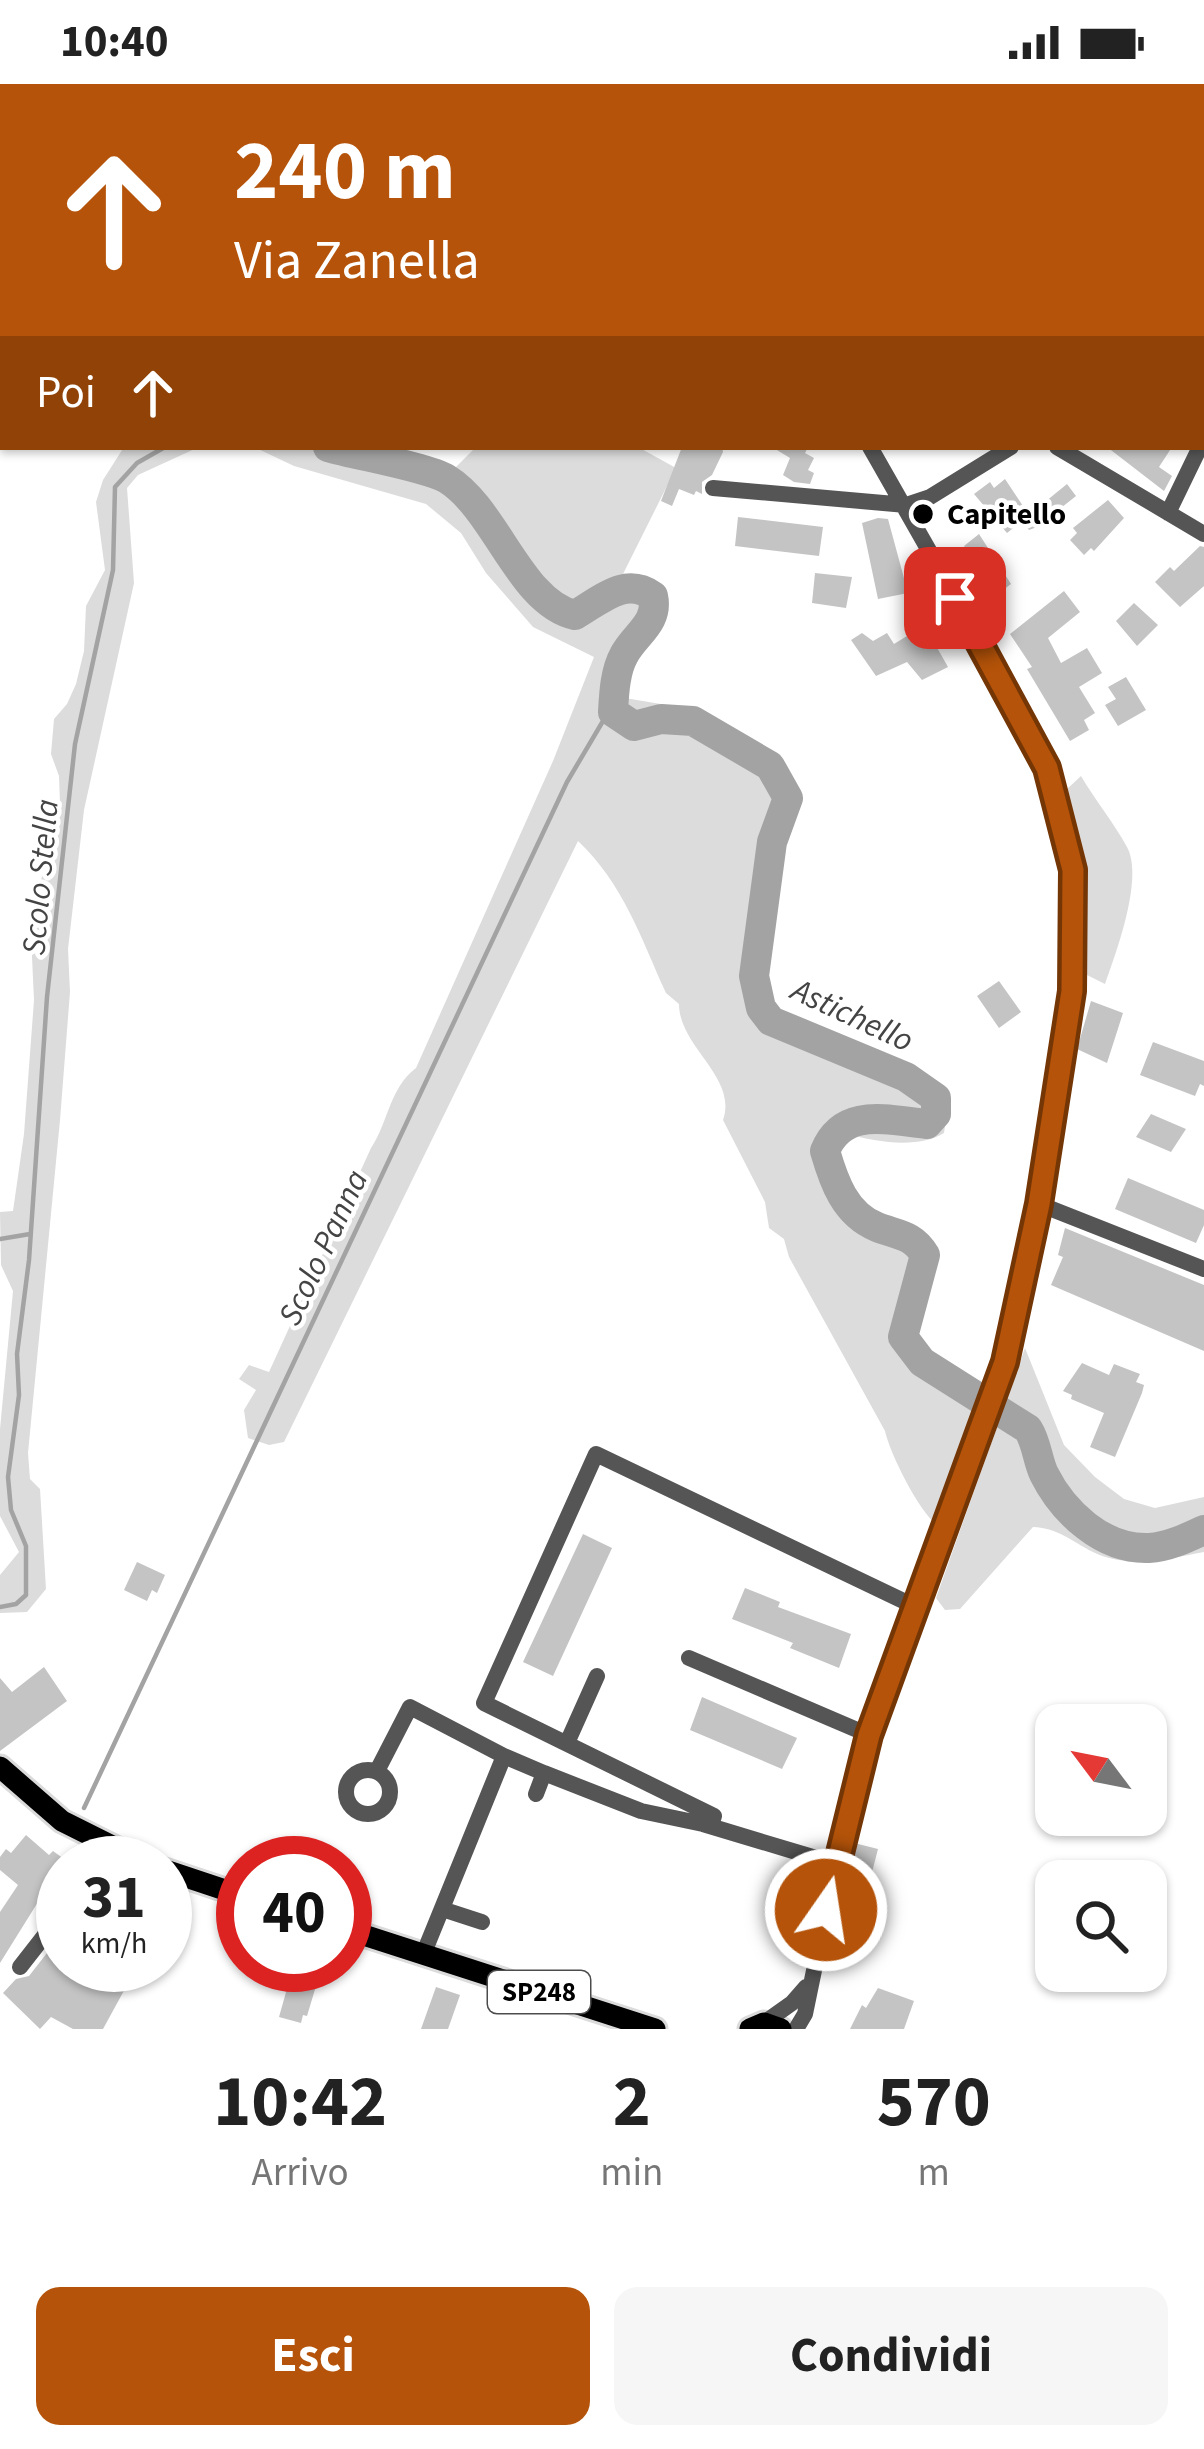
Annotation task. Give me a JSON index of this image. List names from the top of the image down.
{
  "streets": {
    "main road": ["SP248"]
  },
  "water": ["Scolo Stella", "Astichello", "Scolo Panna"],
  "places": ["Capitello"],
  "north": "top left",
  "page": {
    "status": "10:40",
    "turn": ["240 m", "Via Zanella"],
    "then": "Poi",
    "speed": "31 km/h",
    "limit": "40",
    "eta": [
      "10:42",
      "Arrivo",
      "2",
      "min",
      "570",
      "m"
    ],
    "buttons": ["Esci", "Condividi"]
  }
}
